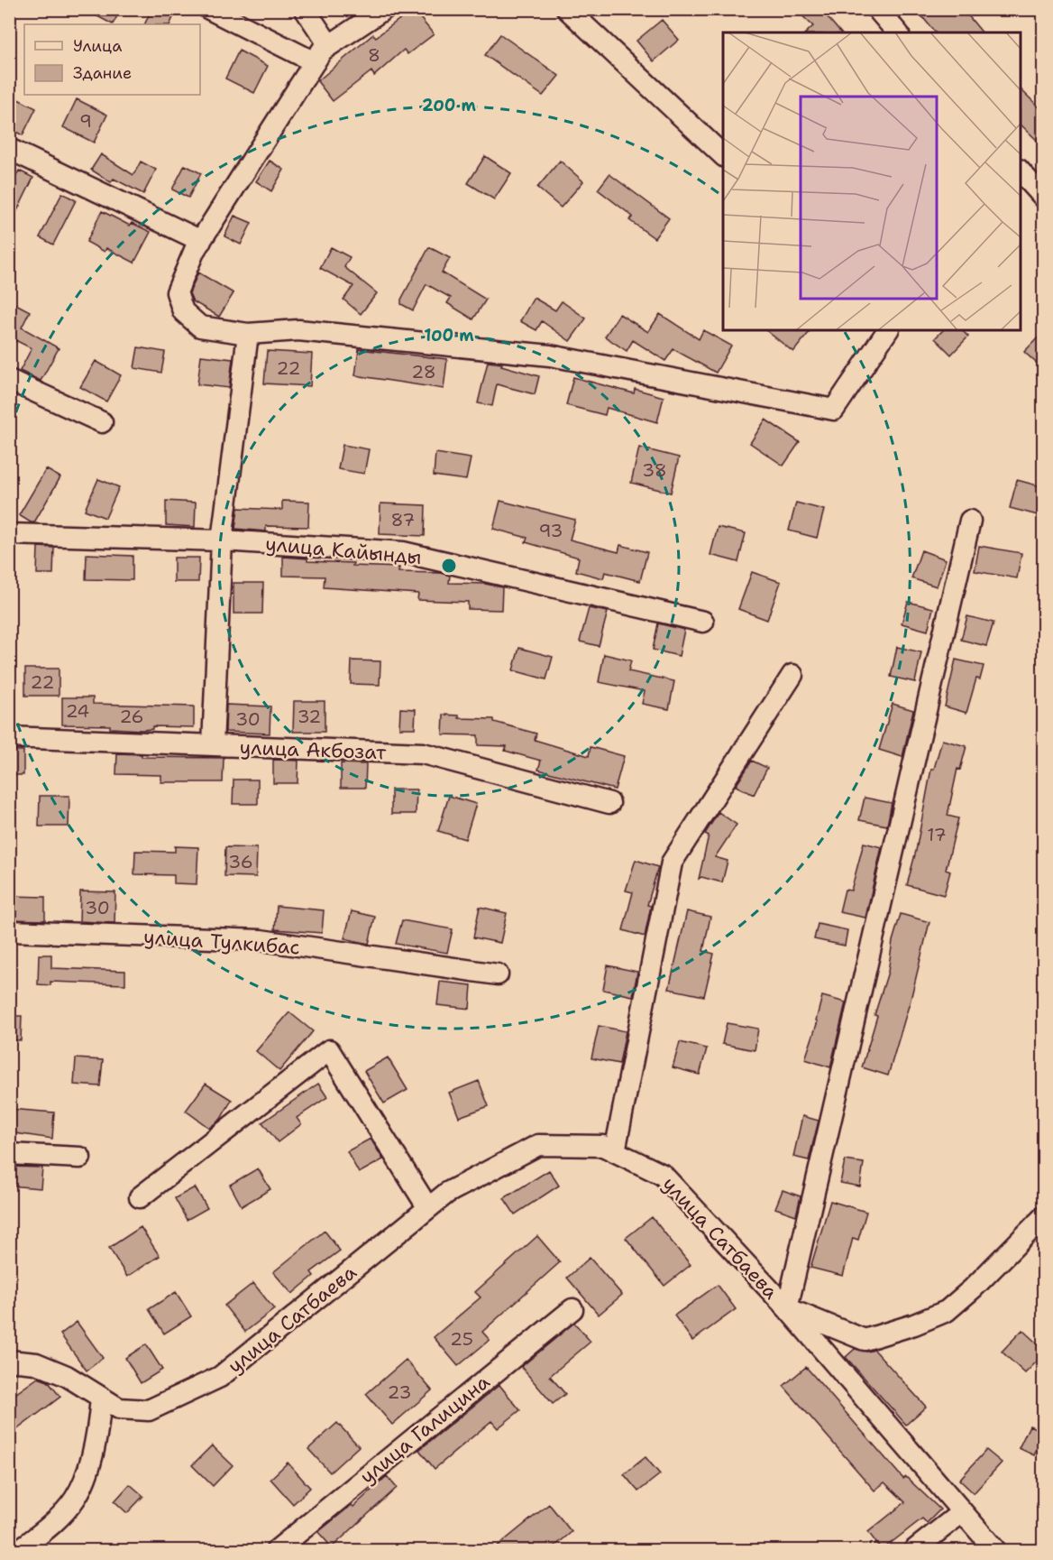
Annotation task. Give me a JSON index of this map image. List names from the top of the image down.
{
  "streets": {
    "street": [
      "улица Кайынды",
      "улица Акбозат",
      "улица Тулкибас",
      "улица Сатбаева",
      "улица Галицина"
    ]
  },
  "house_numbers": [
    "8",
    "9",
    "22",
    "28",
    "38",
    "87",
    "93",
    "22",
    "24",
    "26",
    "32",
    "30",
    "17",
    "36",
    "30",
    "25",
    "23"
  ],
  "legend": ["Улица", "Здание"],
  "rings": ["200 m", "100 m"]
}
